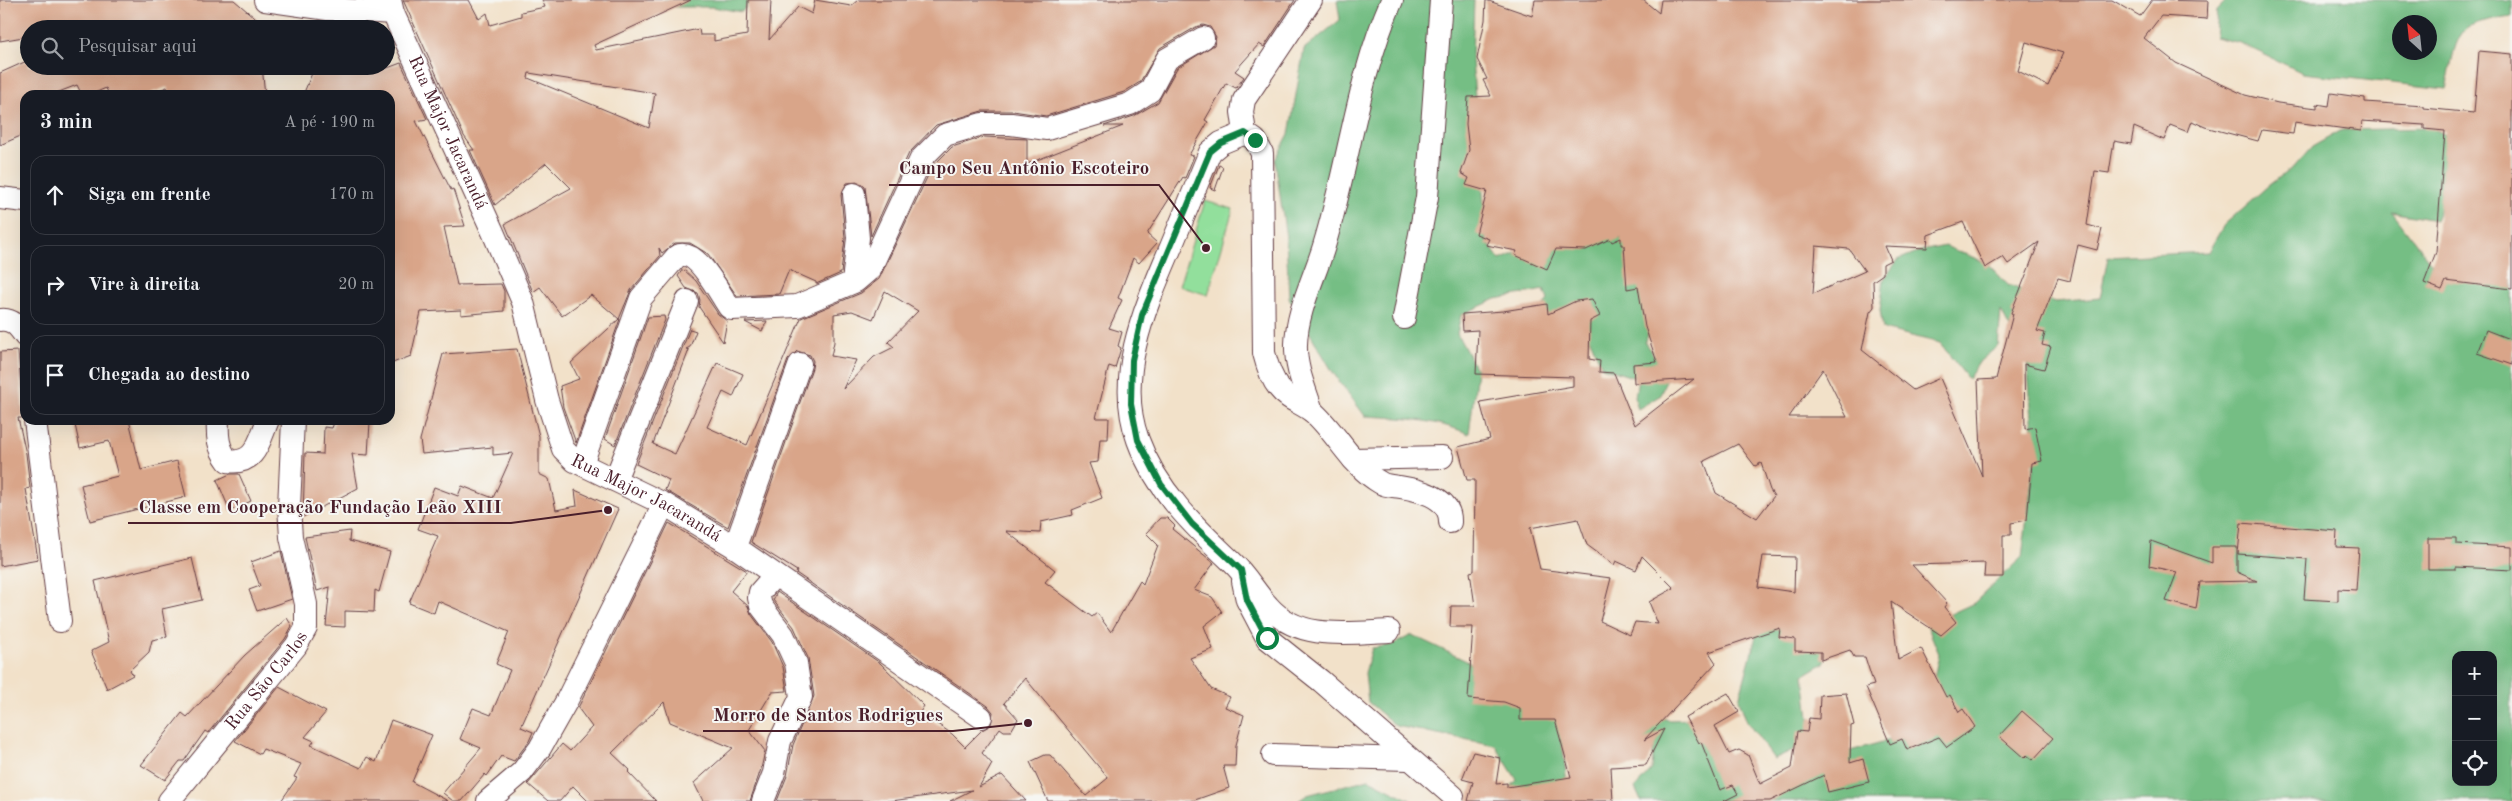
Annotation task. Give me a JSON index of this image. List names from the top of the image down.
{
  "streets": {
    "street": ["Rua Major Jacarandá", "Rua São Carlos"]
  },
  "places": ["Campo Seu Antônio Escoteiro", "Classe em Cooperação Fundação Leão XIII", "Morro de Santos Rodrigues"],
  "north": "top left",
  "page": {
    "search": "Pesquisar aqui",
    "heading": ["3 min", "A pé · 190 m"],
    "list": [
      ["Siga em frente", "170 m"],
      ["Vire à direita", "20 m"],
      "Chegada ao destino"
    ],
    "map_buttons": ["+", "−"]
  }
}
